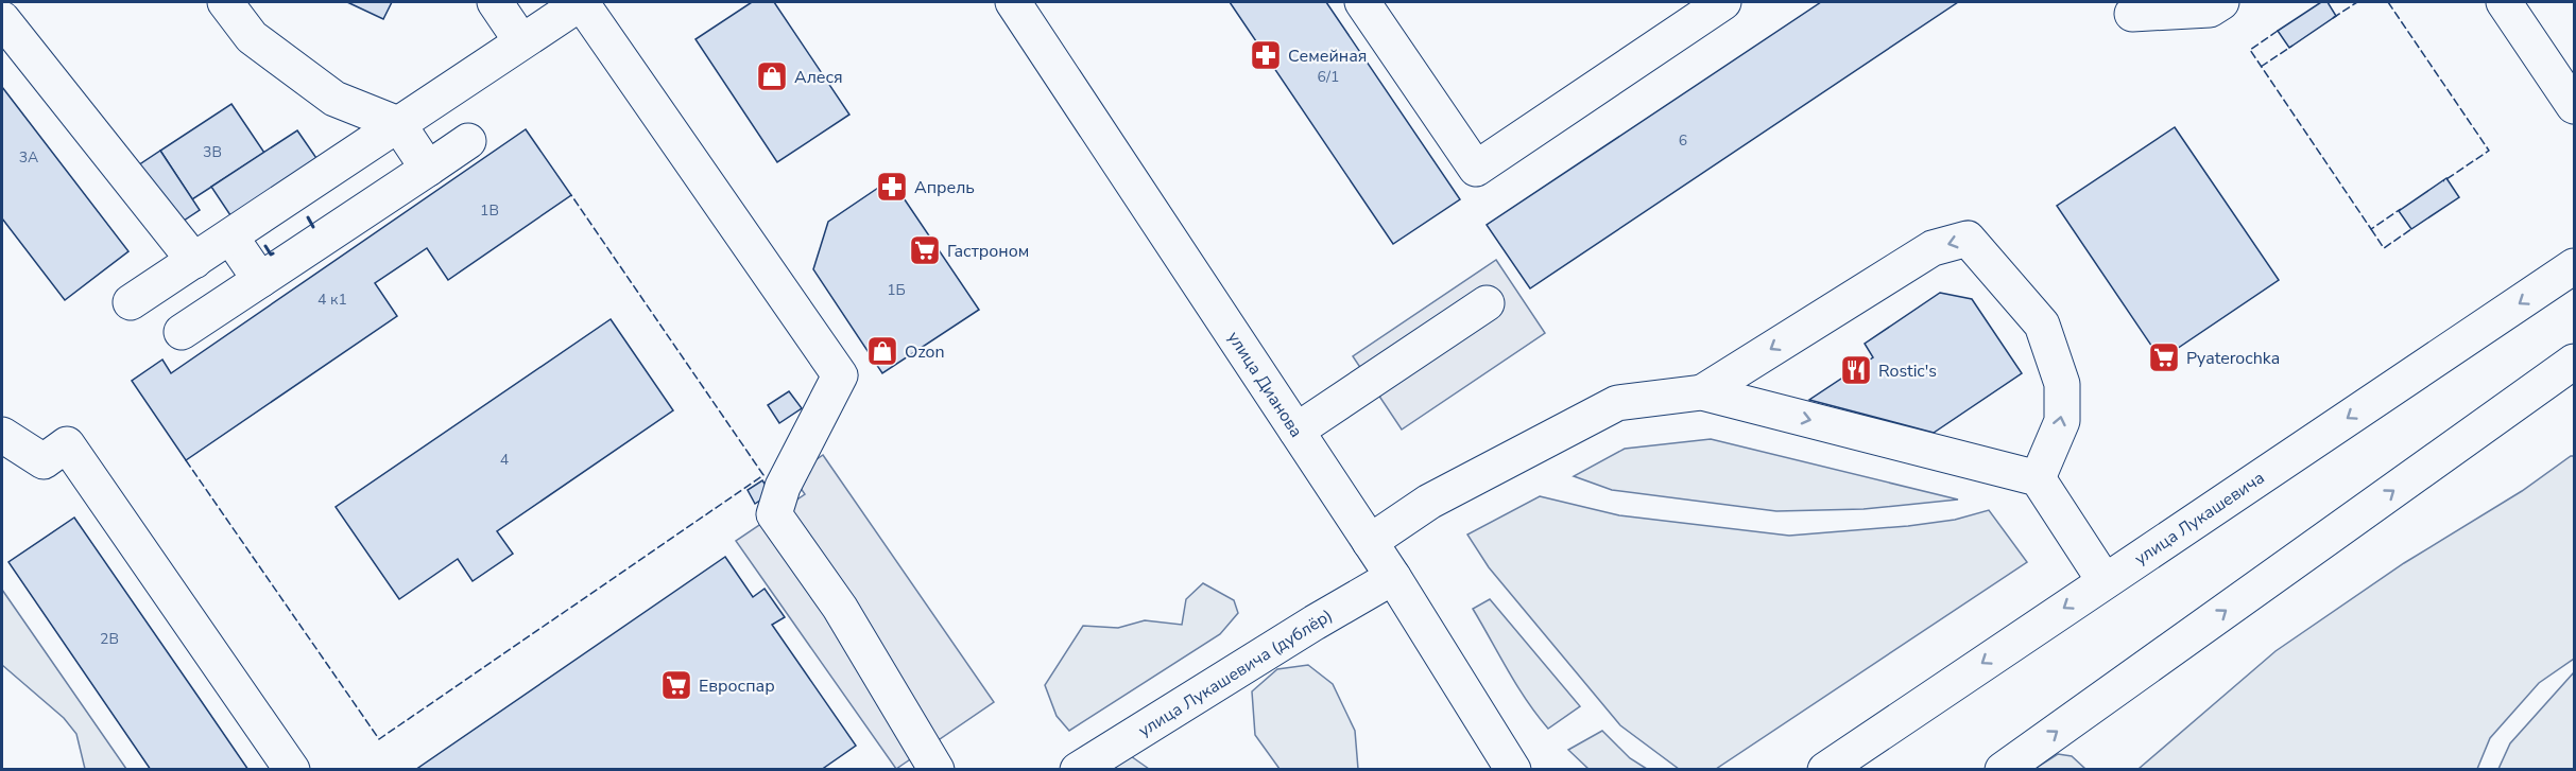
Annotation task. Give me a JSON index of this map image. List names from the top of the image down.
{
  "streets": {
    "main road": ["улица Дианова", "улица Лукашевича", "улица Лукашевича (дублёр)"]
  },
  "crossings": [
    ["улица Дианова", "улица Лукашевича (дублёр)"]
  ],
  "places": {
    "pharmacy": ["Семейная", "Апрель"],
    "shop": ["Алеся", "Ozon"],
    "supermarket": ["Гастроном", "Pyaterochka", "Евроспар"],
    "restaurant": ["Rostic's"]
  },
  "house_numbers": [
    "6/1",
    "6",
    "3В",
    "3А",
    "1В",
    "1Б",
    "4 к1",
    "4",
    "2В"
  ]
}
